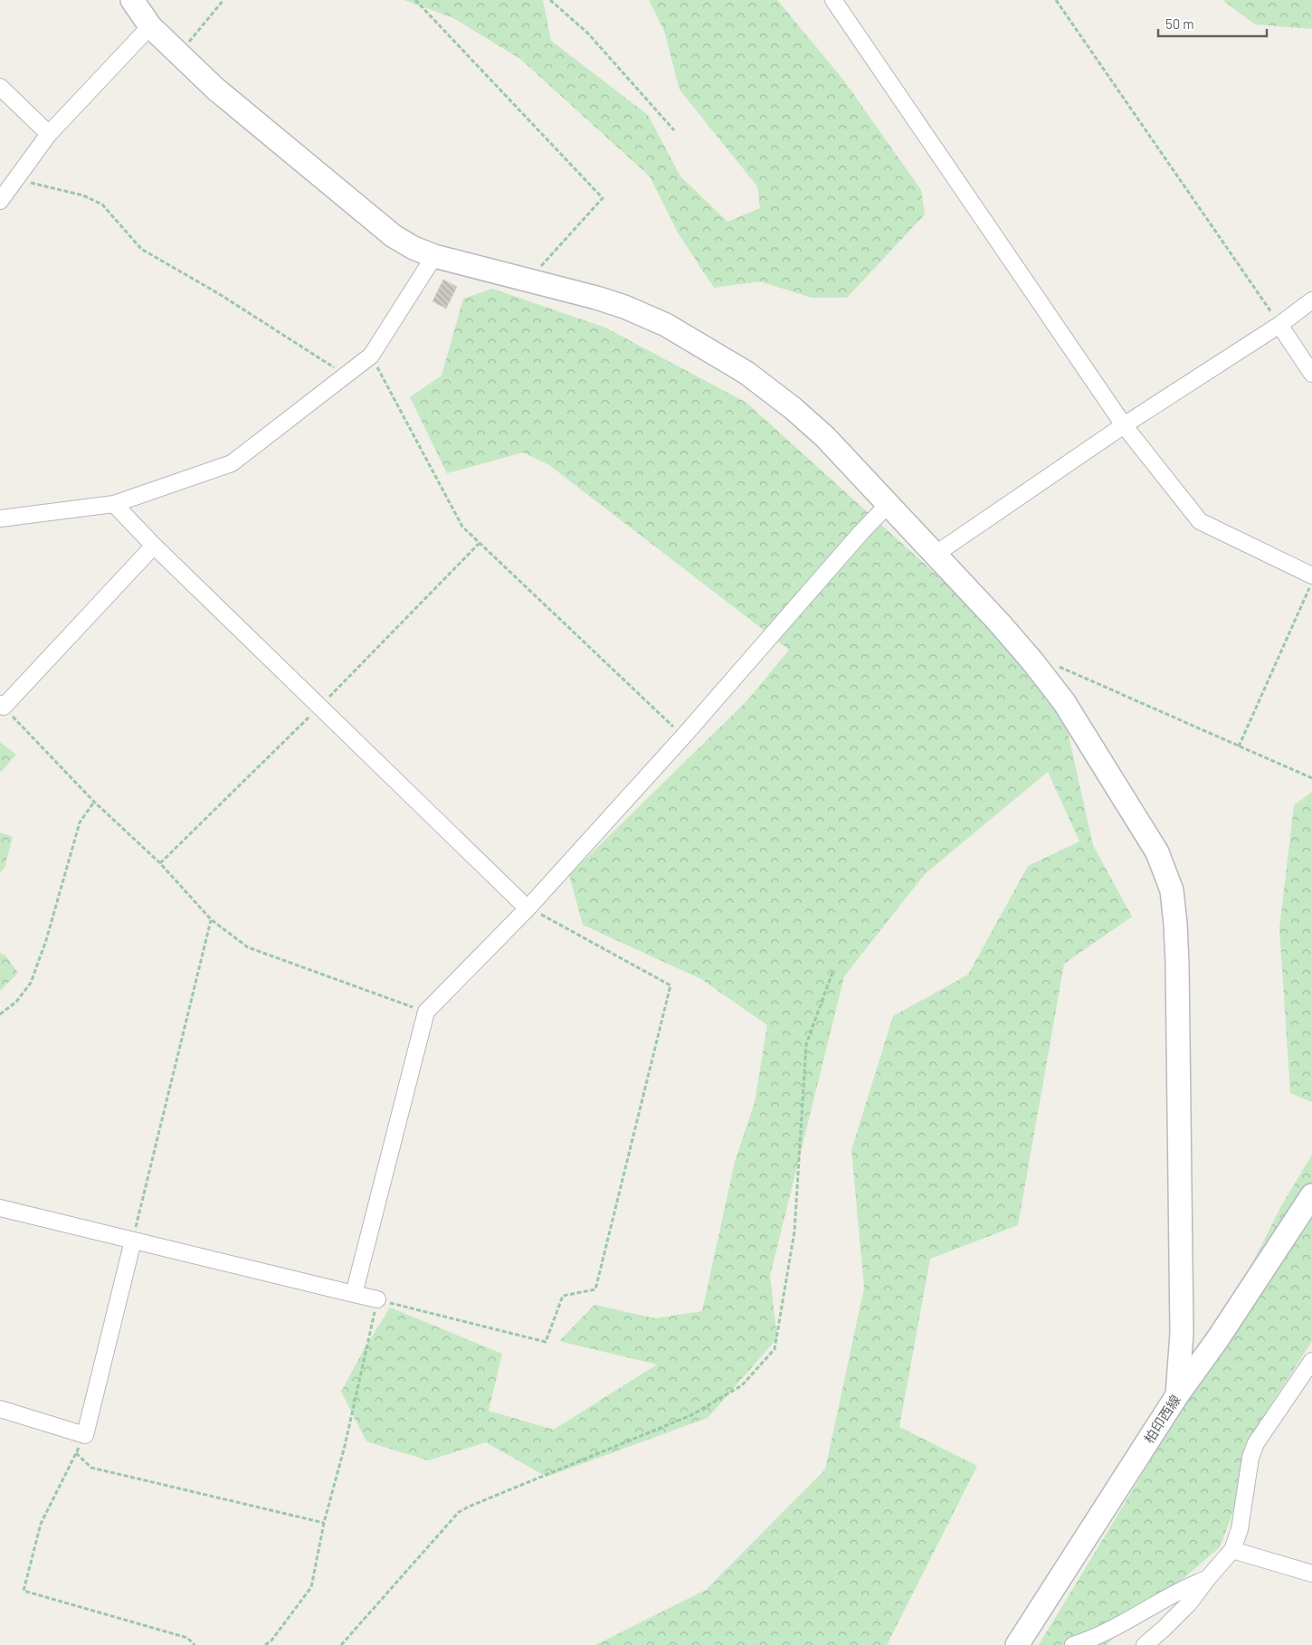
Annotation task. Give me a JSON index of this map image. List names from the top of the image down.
{
  "streets": {
    "street": ["柏印西線"]
  },
  "scale_bar": "50 m"
}
